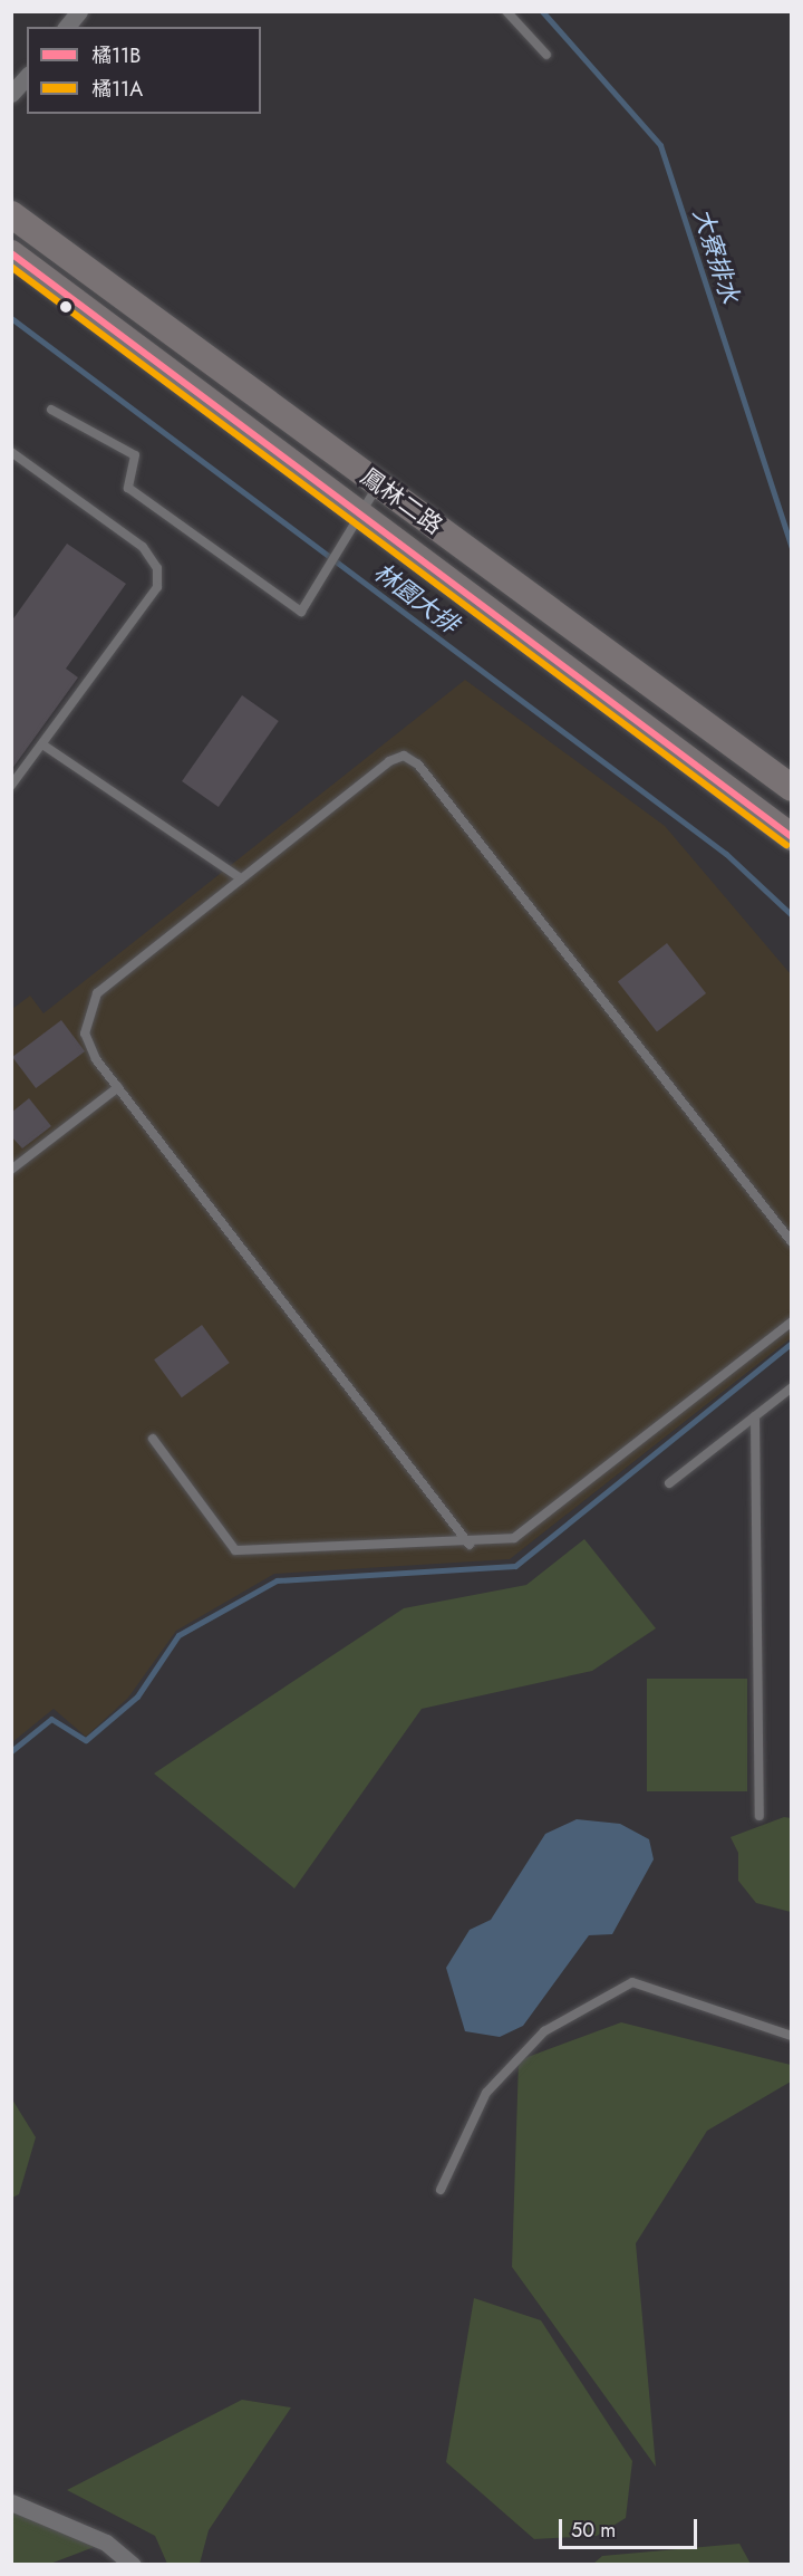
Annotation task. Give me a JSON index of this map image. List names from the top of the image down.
{
  "streets": {
    "main road": ["鳳林二路"]
  },
  "water": ["大寮排水", "林園大排"],
  "lines": ["transit line 橘11B", "transit line 橘11A"],
  "legend": ["橘11B", "橘11A"],
  "scale_bar": "50 m"
}
